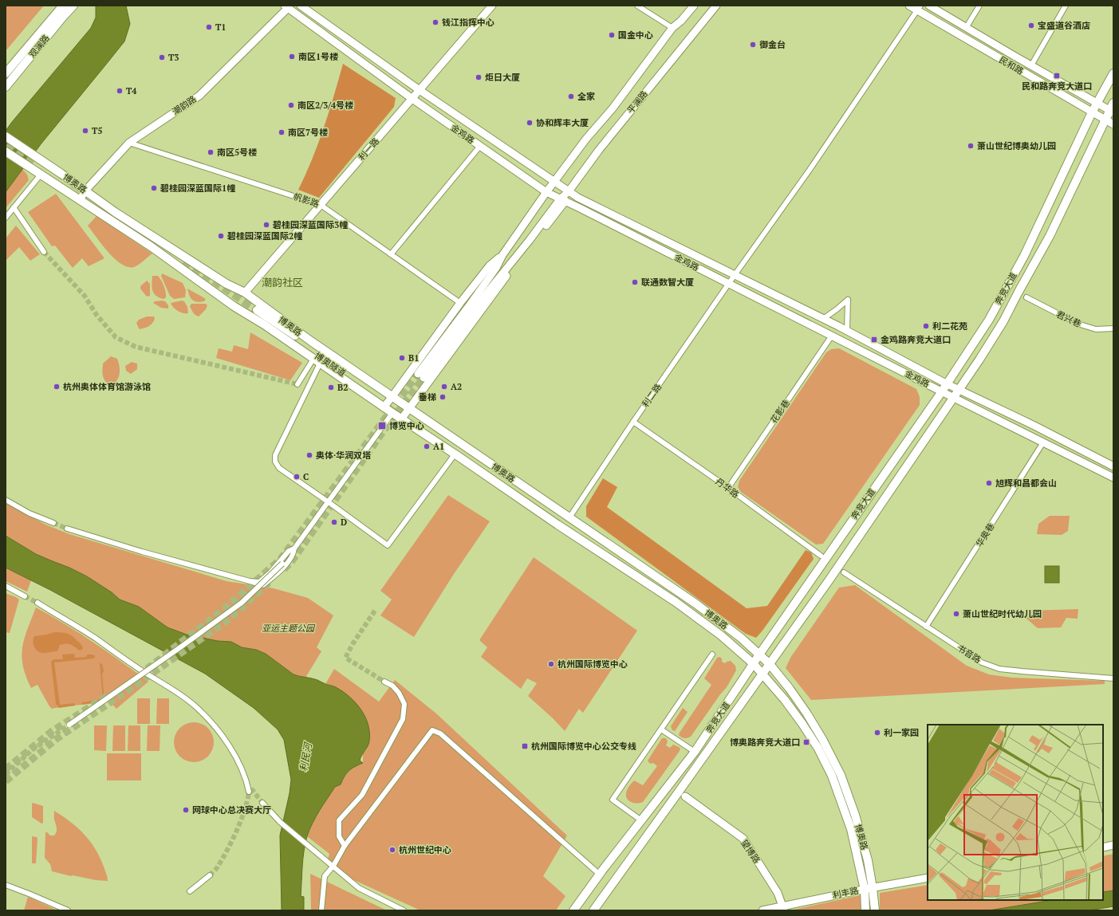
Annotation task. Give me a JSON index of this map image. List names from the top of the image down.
{
  "streets": {
    "main road": [
      "观澜路",
      "民和路",
      "平澜路",
      "潮韵路",
      "金鸡路",
      "利一路",
      "博奥路",
      "奔竞大道",
      "博奥隧道",
      "望博路",
      "利丰路"
    ],
    "street": [
      "帆影路",
      "君兴巷",
      "利二路",
      "花影巷",
      "丹华路",
      "华奥巷",
      "书音路"
    ]
  },
  "crossings": [
    ["民和路", "奔竞大道"],
    ["民和路", "利二路"],
    ["平澜路", "金鸡路"],
    ["潮韵路", "金鸡路"],
    ["潮韵路", "博奥路"],
    ["潮韵路", "帆影路"],
    ["金鸡路", "利一路"],
    ["金鸡路", "奔竞大道"],
    ["金鸡路", "利二路"],
    ["金鸡路", "花影巷"],
    ["金鸡路", "华奥巷"],
    ["利一路", "博奥路"],
    ["利一路", "帆影路"],
    ["博奥路", "奔竞大道"],
    ["博奥路", "博奥隧道"],
    ["博奥路", "利二路"],
    ["博奥路", "利丰路"],
    ["利二路", "丹华路"],
    ["花影巷", "丹华路"],
    ["华奥巷", "书音路"],
    ["望博路", "利丰路"]
  ],
  "districts": ["潮韵社区"],
  "water": ["利民河"],
  "parks": ["亚运主题公园"],
  "places": {
    "other": [
      "钱江指挥中心",
      "宝盛道谷酒店",
      "T1",
      "国金中心",
      "御金台",
      "南区1号楼",
      "T3",
      "炬日大厦",
      "T4",
      "全家",
      "南区2/3/4号楼",
      "协和辉丰大厦",
      "T5",
      "南区7号楼",
      "萧山世纪博奥幼儿园",
      "南区5号楼",
      "碧桂园深蓝国际1幢",
      "碧桂园深蓝国际3幢",
      "碧桂园深蓝国际2幢",
      "联通数智大厦",
      "利二花苑",
      "B1",
      "杭州奥体体育馆游泳馆",
      "A2",
      "B2",
      "垂梯",
      "A1",
      "奥体·华润双塔",
      "C",
      "旭辉和昌都会山",
      "D",
      "萧山世纪时代幼儿园",
      "杭州国际博览中心",
      "利一家园",
      "网球中心总决赛大厅",
      "杭州世纪中心"
    ],
    "transit": [
      "民和路奔竞大道口",
      "金鸡路奔竞大道口",
      "博览中心",
      "博奥路奔竞大道口",
      "杭州国际博览中心公交专线"
    ]
  }
}
